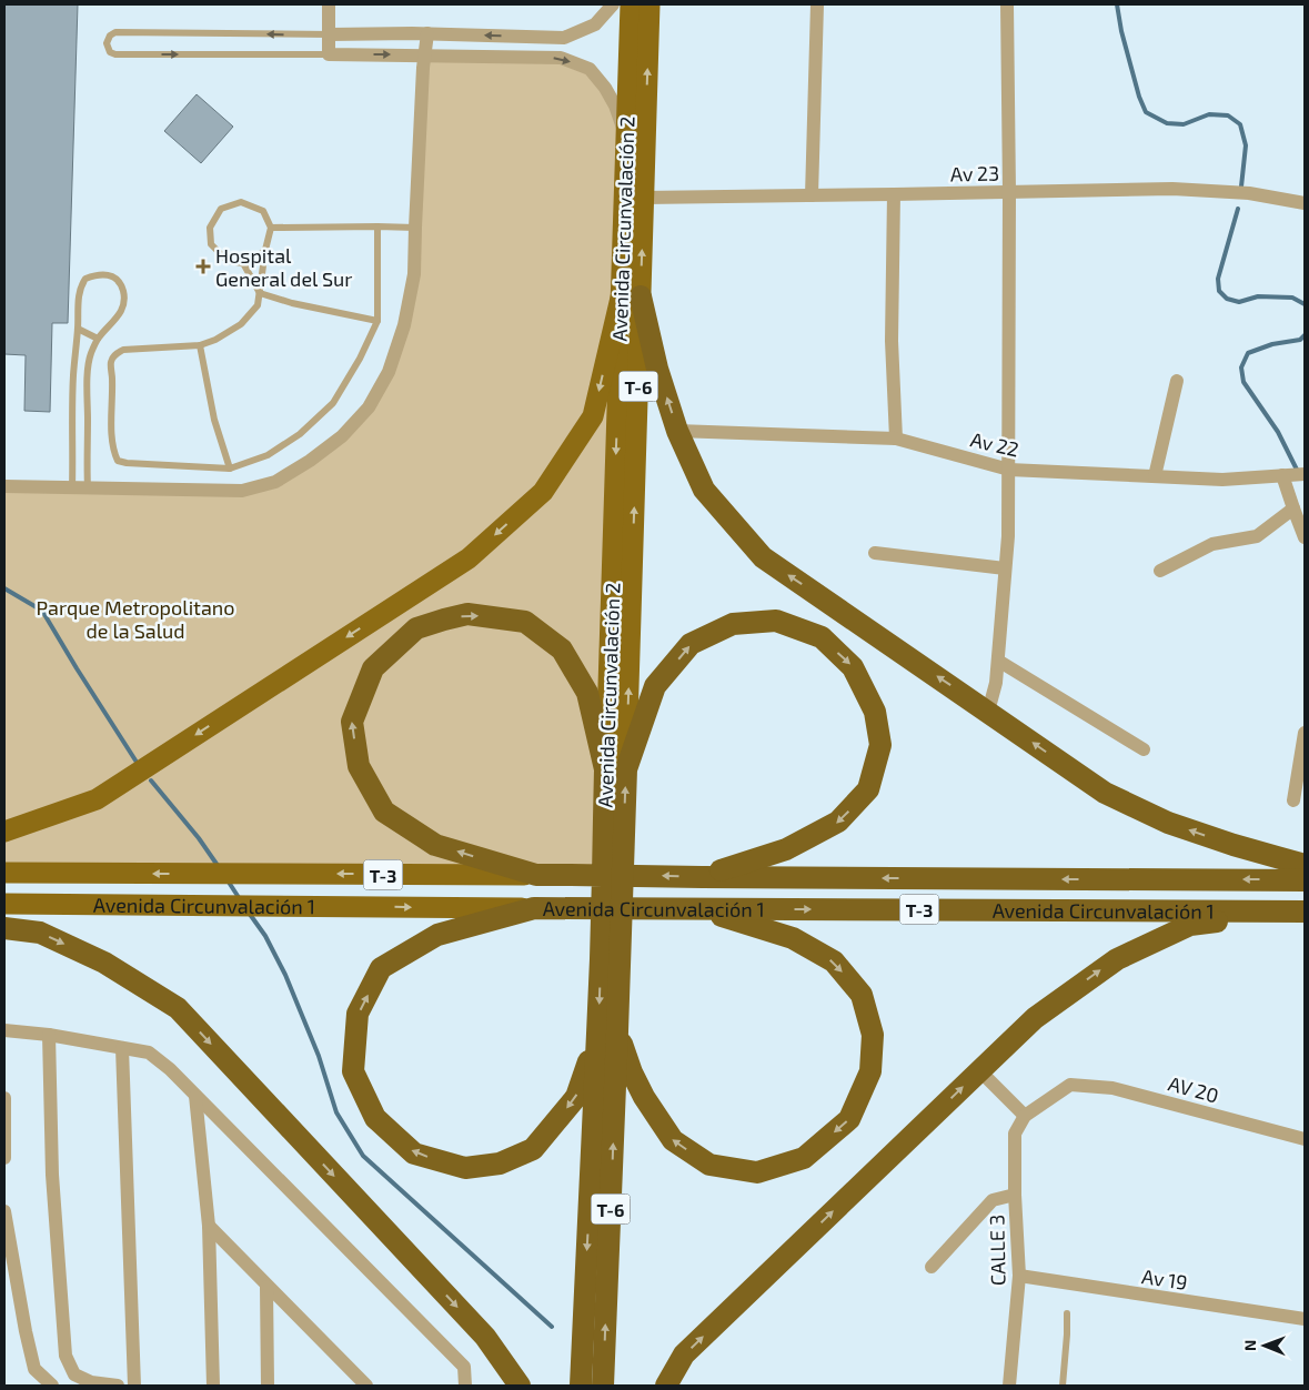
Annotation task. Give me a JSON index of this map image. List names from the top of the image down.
{
  "streets": {
    "highway": [
      "Avenida Circunvalación 2",
      "T-6",
      "T-3",
      "Avenida Circunvalación 1"
    ],
    "street": [
      "Av 23",
      "Av 22",
      "AV 20",
      "CALLE 3",
      "Av 19"
    ]
  },
  "crossings": [
    ["Av 23", "Avenida Circunvalación 2"],
    ["AV 20", "CALLE 3"],
    ["CALLE 3", "Av 19"]
  ],
  "parks": ["Parque Metropolitano de la Salud"],
  "places": {
    "health": ["Hospital General del Sur"]
  },
  "north": "left"
}
